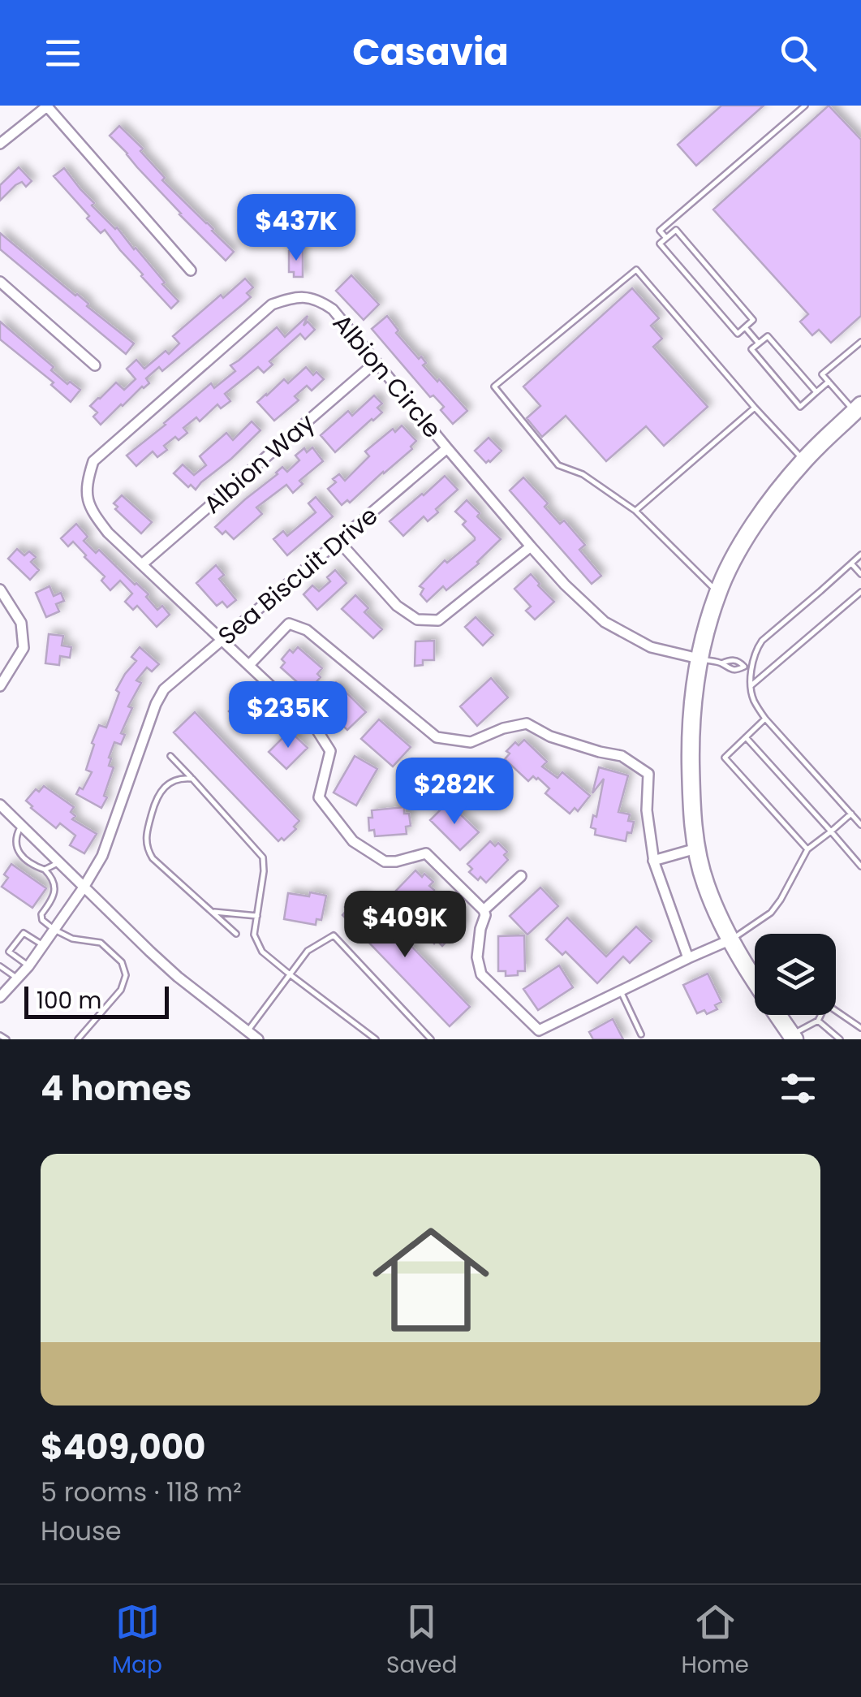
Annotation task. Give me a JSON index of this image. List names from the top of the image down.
{
  "streets": {
    "street": ["Albion Circle", "Albion Way", "Sea Biscuit Drive"]
  },
  "crossings": [
    ["Albion Circle", "Albion Way"],
    ["Albion Circle", "Sea Biscuit Drive"]
  ],
  "scale_bar": "100 m",
  "page": {
    "header": "Casavia",
    "price": [
      "$437K",
      "$235K",
      "$282K",
      "$409K"
    ],
    "scale": "100 m",
    "heading": "4 homes",
    "list": [
      {
        "name": "$409,000",
        "note": "5 rooms · 118 m² · House"
      }
    ],
    "tabs": ["Map", "Saved", "Home"]
  }
}
